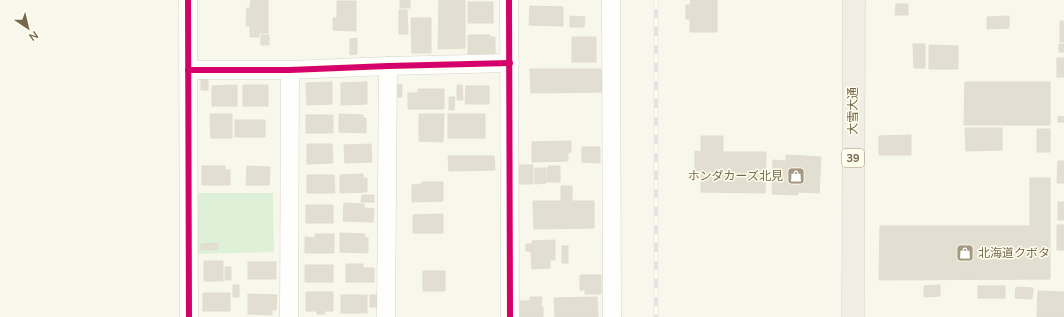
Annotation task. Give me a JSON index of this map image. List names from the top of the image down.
{
  "streets": {
    "highway": ["大雪大通", "39"]
  },
  "places": {
    "shop": ["ホンダカーズ北見", "北海道クボタ"]
  },
  "north": "bottom right"
}
